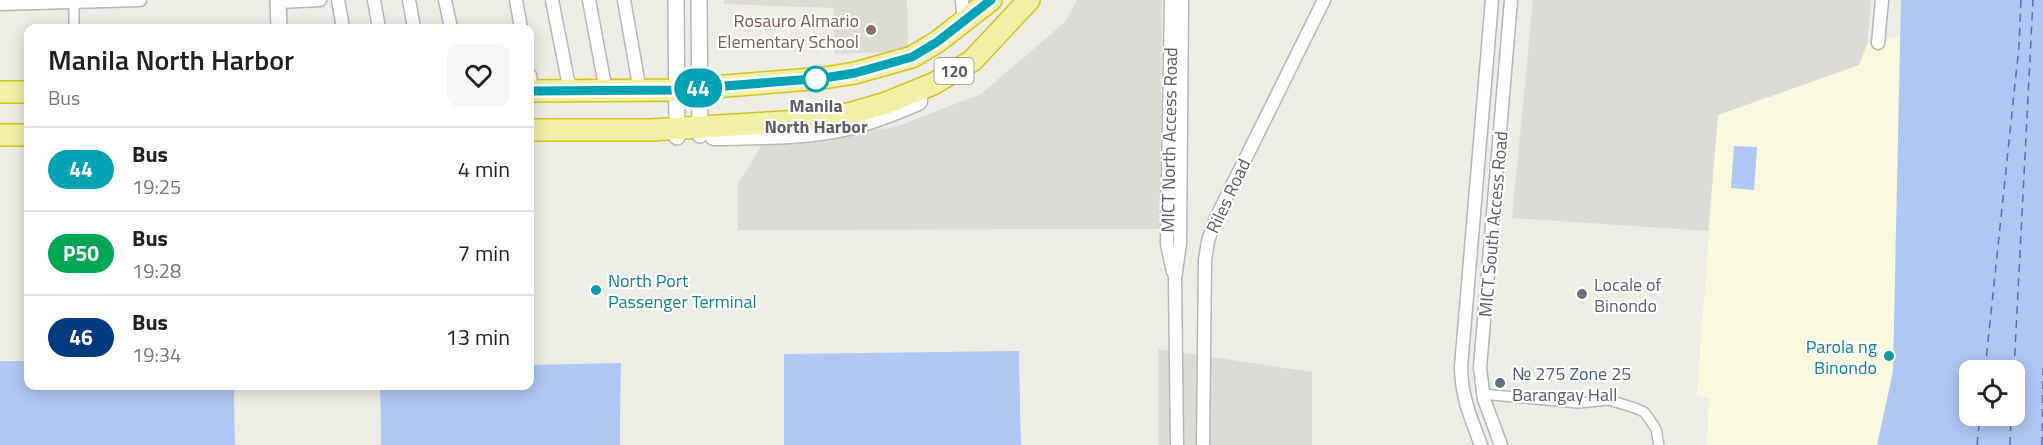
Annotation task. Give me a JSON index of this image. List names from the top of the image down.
{
  "streets": {
    "highway": ["120"],
    "street": ["MICT North Access Road", "Riles Road", "MICT South Access Road"]
  },
  "places": [
    "Rosauro Almario Elementary School",
    "Manila North Harbor",
    "North Port Passenger Terminal",
    "Locale of Binondo",
    "Parola ng Binondo",
    "№ 275 Zone 25 Barangay Hall"
  ],
  "lines": ["bus line 44"],
  "page": {
    "on_map": "44",
    "heading": ["Manila North Harbor", "Bus"],
    "list": [
      {
        "mark": "44",
        "name": "Bus",
        "note": "19:25",
        "value": "4 min"
      },
      {
        "mark": "P50",
        "name": "Bus",
        "note": "19:28",
        "value": "7 min"
      },
      {
        "mark": "46",
        "name": "Bus",
        "note": "19:34",
        "value": "13 min"
      }
    ]
  }
}
